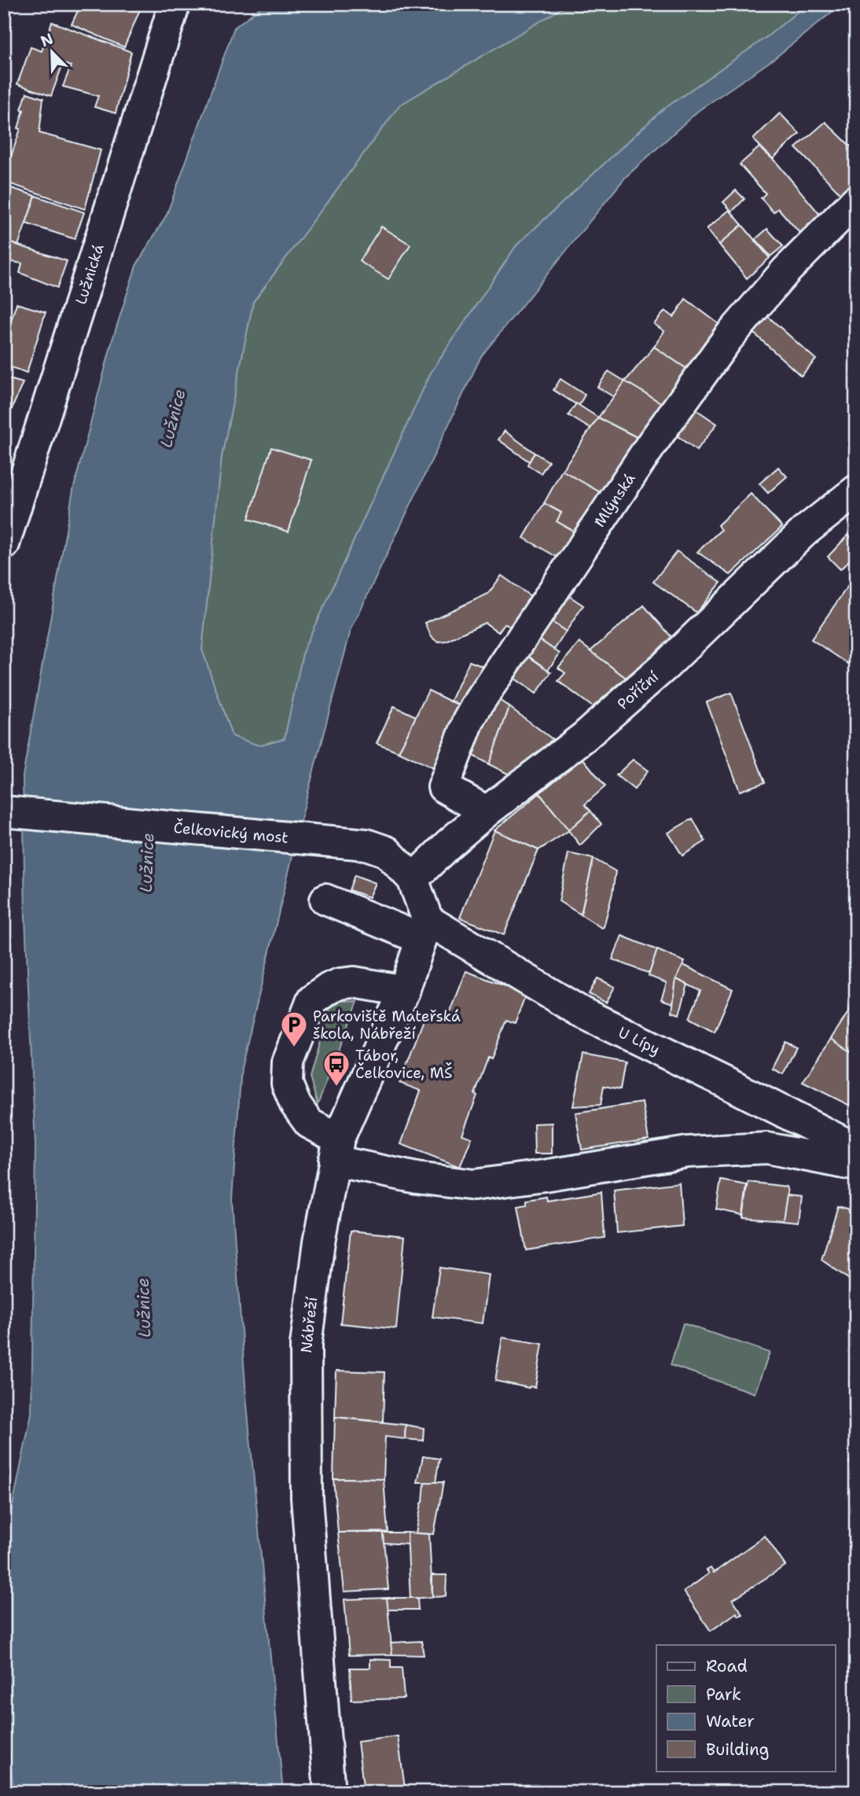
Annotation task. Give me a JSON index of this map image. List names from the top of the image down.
{
  "streets": {
    "street": [
      "Lužnická",
      "Mlýnská",
      "Poříční",
      "Čelkovický most",
      "U Lípy",
      "Nábřeží"
    ]
  },
  "crossings": [
    ["Mlýnská", "Poříční"],
    ["Poříční", "Čelkovický most"],
    ["U Lípy", "Nábřeží"]
  ],
  "water": ["Lužnice"],
  "places": {
    "parking": ["Parkoviště Mateřská škola, Nábřeží"],
    "bus stop": ["Tábor, Čelkovice, MŠ"]
  },
  "legend": [
    "Road",
    "Park",
    "Water",
    "Building"
  ],
  "north": "top left"
}
